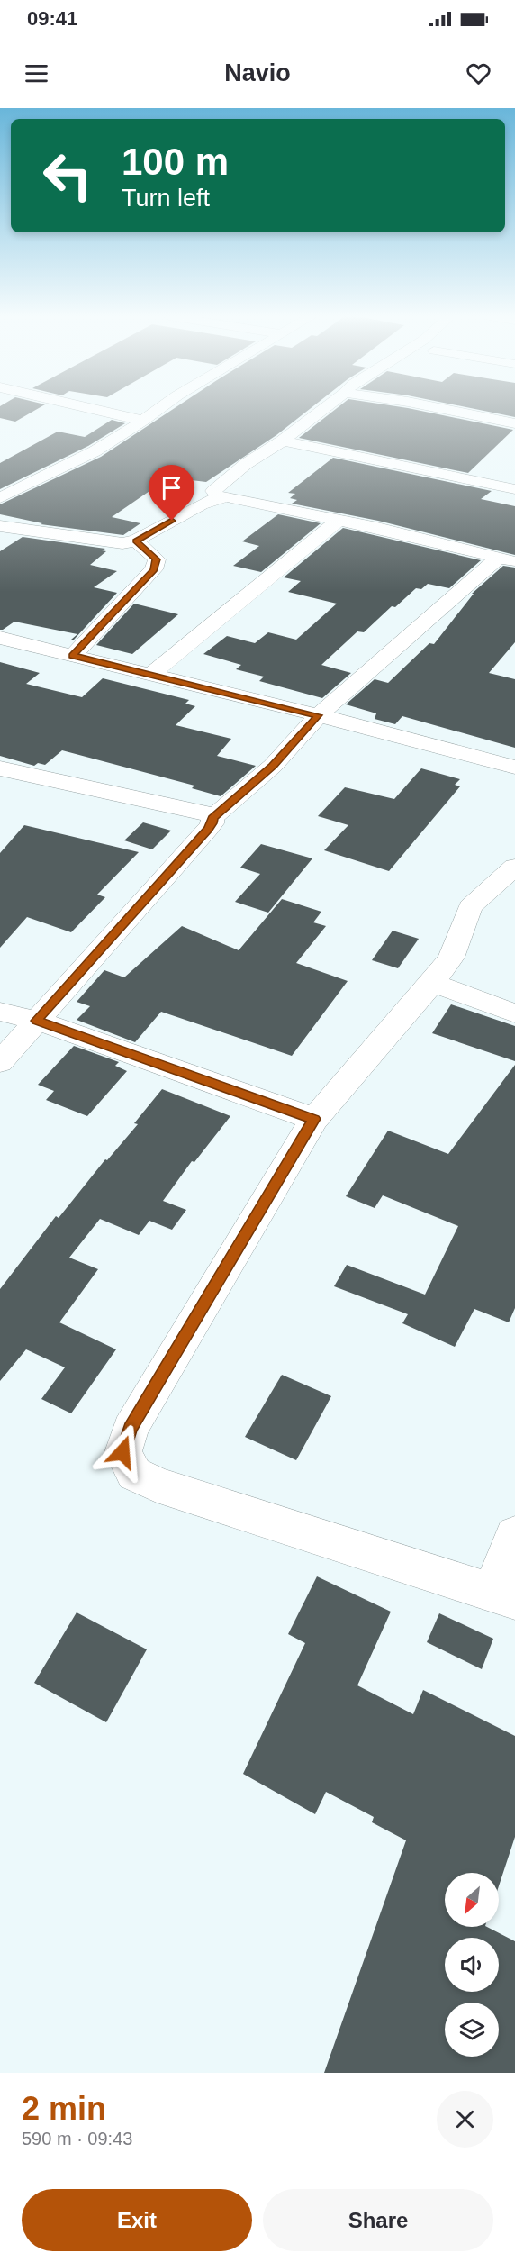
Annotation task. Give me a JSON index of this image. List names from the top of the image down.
{
  "north": "bottom left",
  "page": {
    "status": "09:41",
    "header": "Navio",
    "turn": ["100 m", "Turn left"],
    "heading": ["2 min", "590 m · 09:43"],
    "buttons": ["Exit", "Share"]
  }
}
